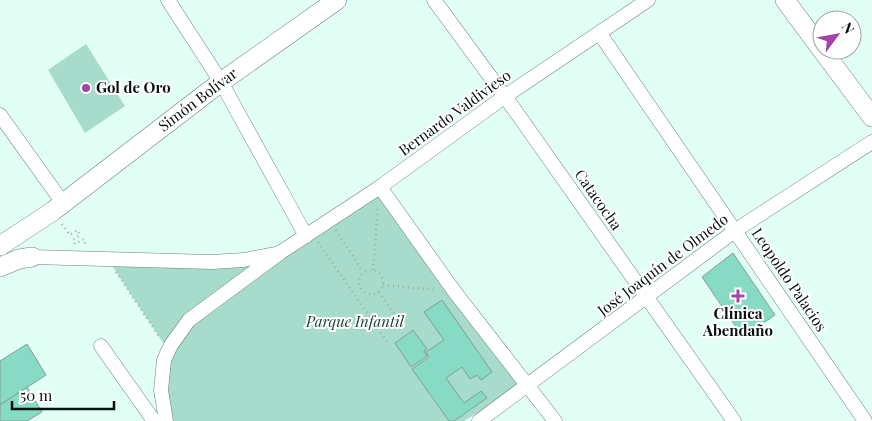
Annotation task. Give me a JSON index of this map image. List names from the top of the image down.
{
  "streets": {
    "street": [
      "Simón Bolívar",
      "Bernardo Valdivieso",
      "Catacocha",
      "José Joaquín de Olmedo",
      "Leopoldo Palacios"
    ]
  },
  "crossings": [
    ["Bernardo Valdivieso", "Catacocha"],
    ["Bernardo Valdivieso", "Leopoldo Palacios"],
    ["Catacocha", "José Joaquín de Olmedo"],
    ["José Joaquín de Olmedo", "Leopoldo Palacios"]
  ],
  "parks": ["Parque Infantil"],
  "places": {
    "other": ["Gol de Oro"],
    "health": ["Clínica Abendaño"]
  },
  "scale_bar": "50 m",
  "north": "top right"
}
